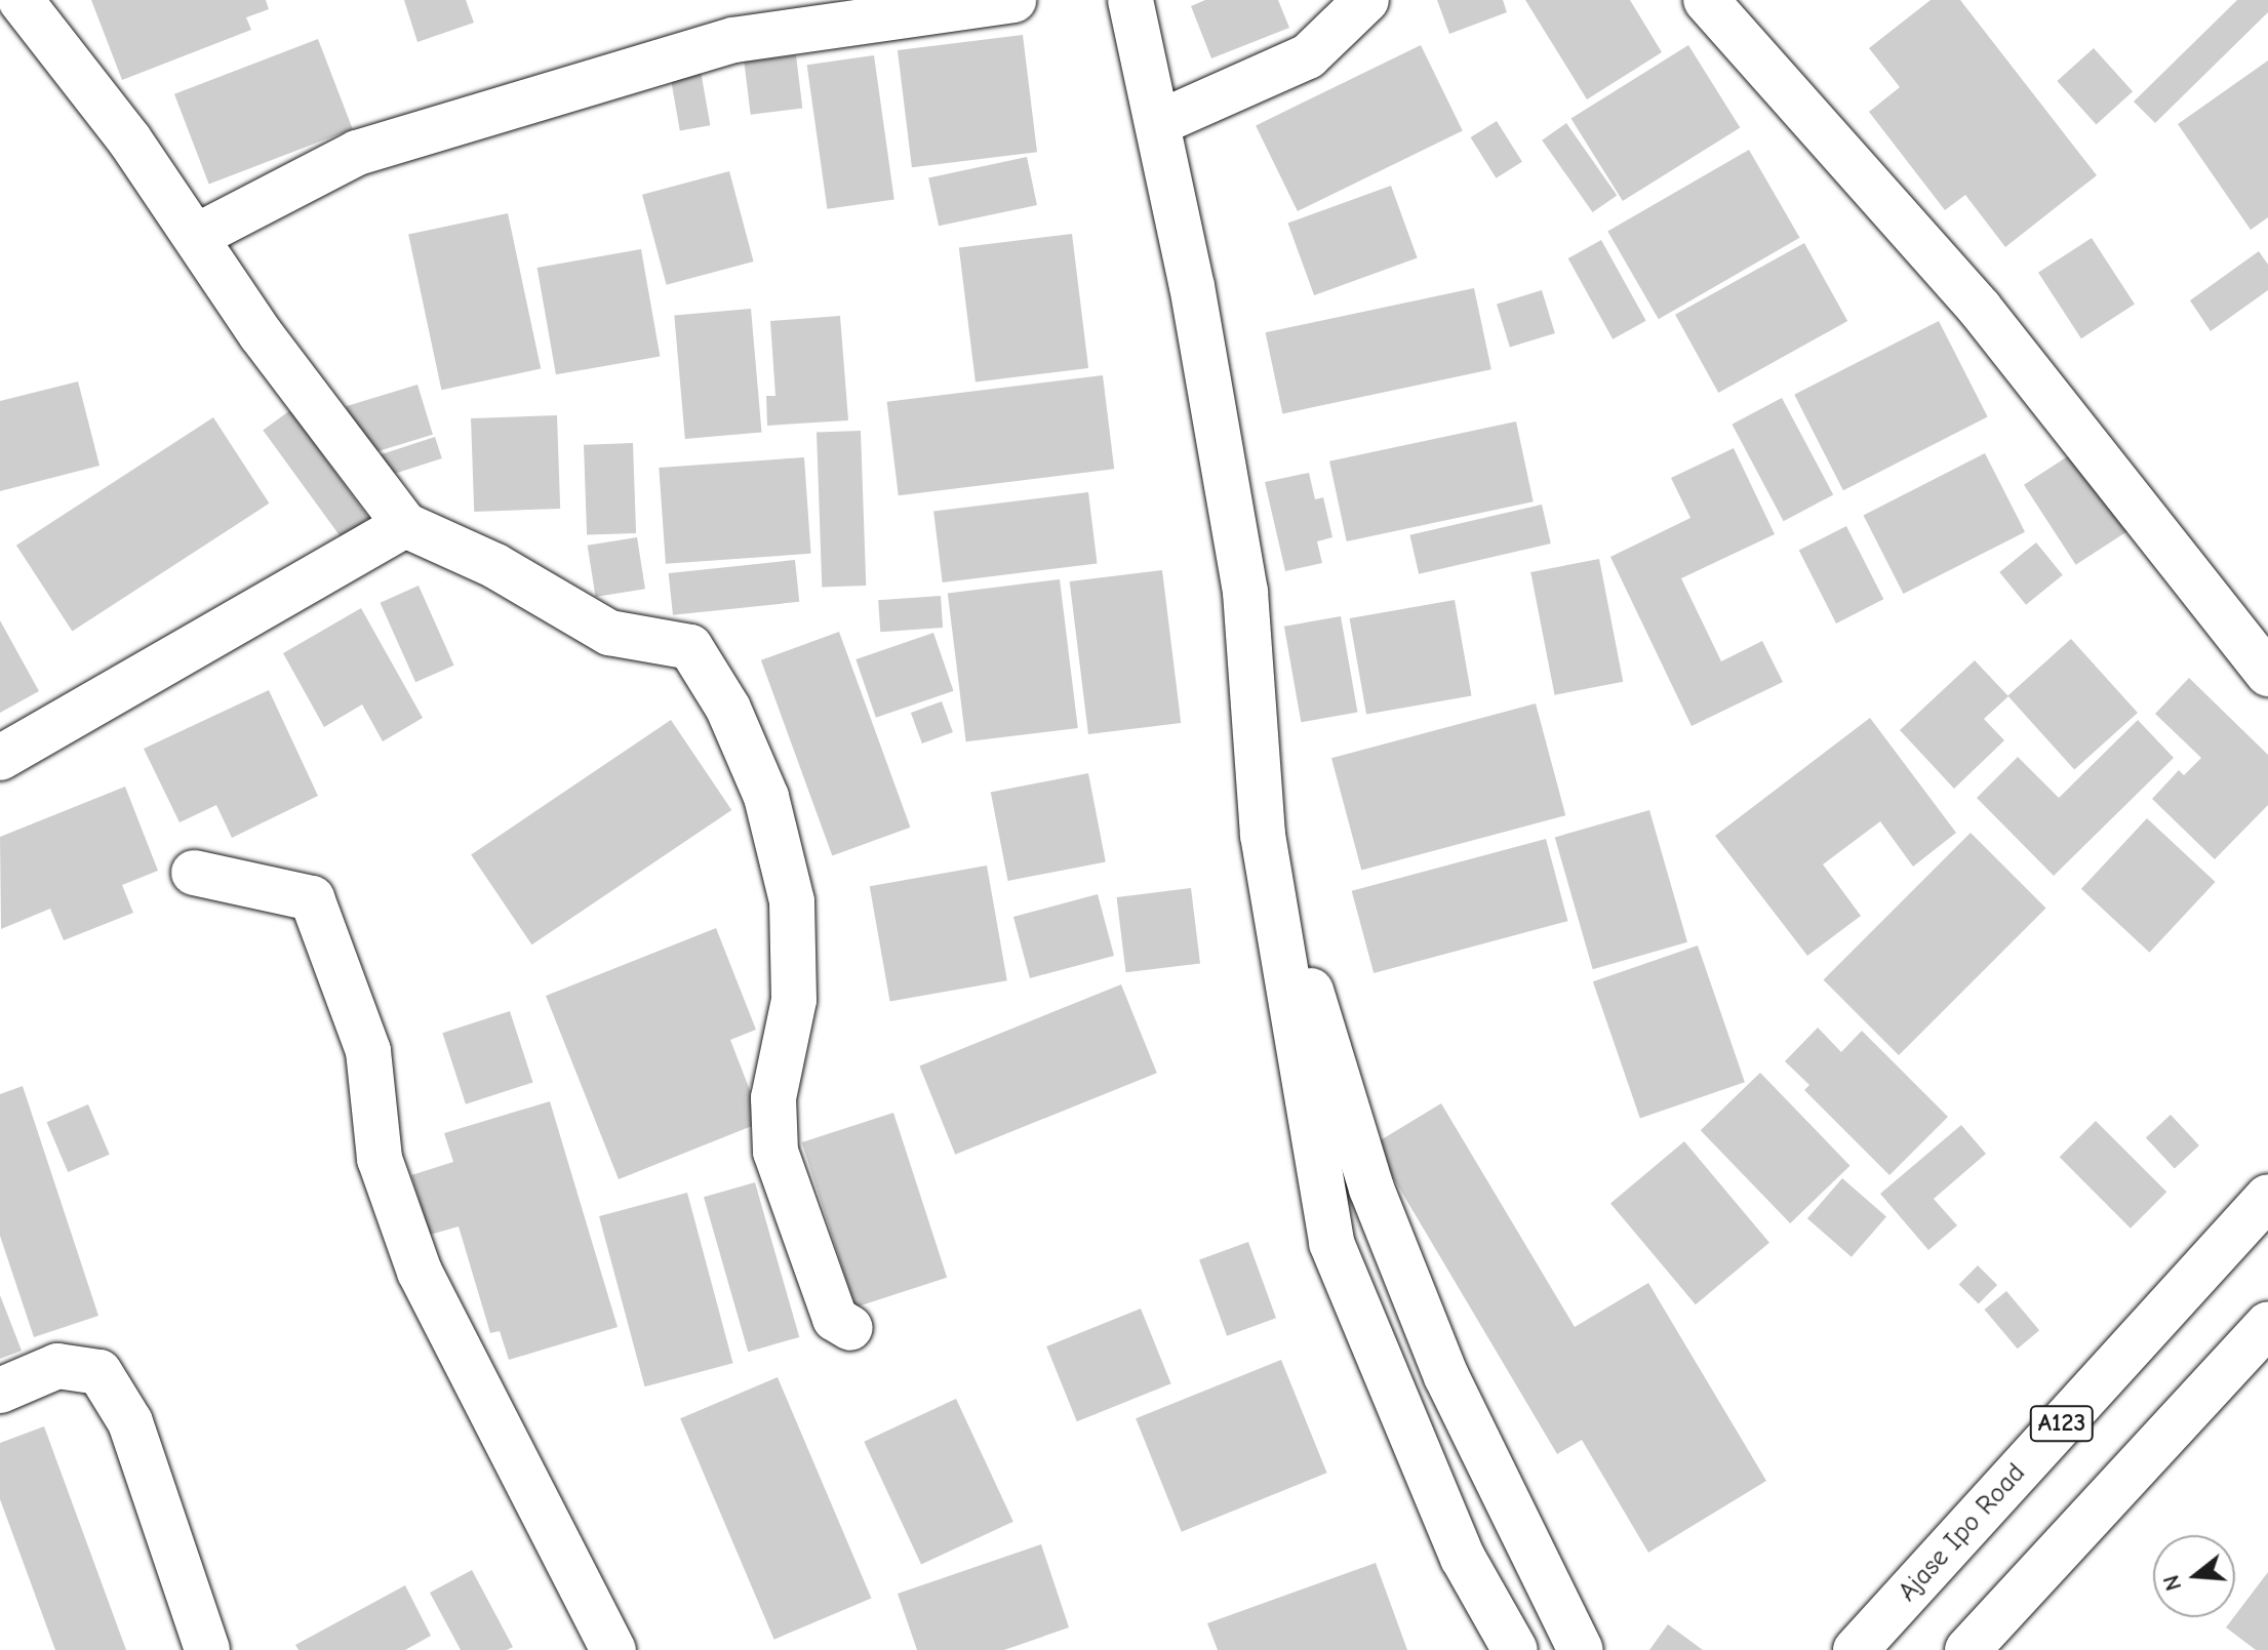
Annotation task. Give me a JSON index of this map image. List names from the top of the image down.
{
  "streets": {
    "main road": ["A123", "Ajase Ipo Road"]
  },
  "north": "left"
}
